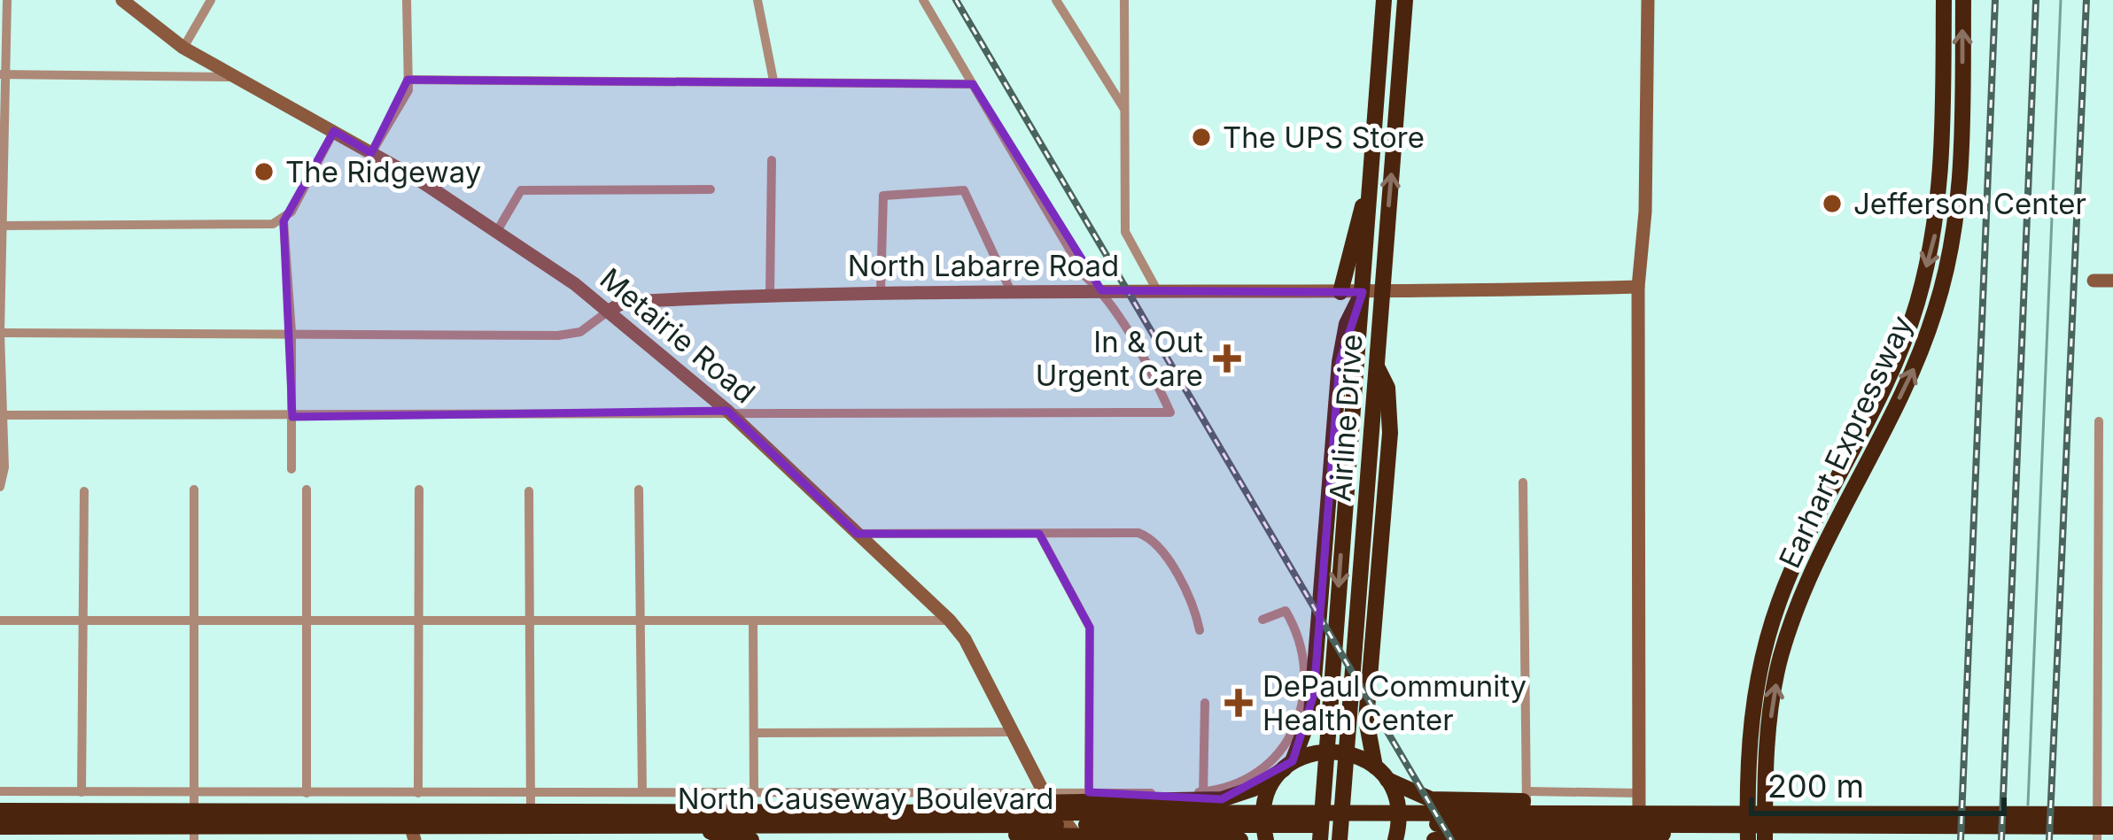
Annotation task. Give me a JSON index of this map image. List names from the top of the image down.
{
  "streets": {
    "highway": ["Airline Drive", "Earhart Expressway", "North Causeway Boulevard"],
    "street": ["North Labarre Road", "Metairie Road"]
  },
  "crossings": [
    ["North Labarre Road", "Metairie Road"],
    ["North Labarre Road", "Airline Drive"],
    ["Metairie Road", "North Causeway Boulevard"]
  ],
  "places": {
    "other": ["The UPS Store", "The Ridgeway", "Jefferson Center"],
    "health": ["In & Out Urgent Care", "DePaul Community Health Center"]
  },
  "scale_bar": "200 m"
}
